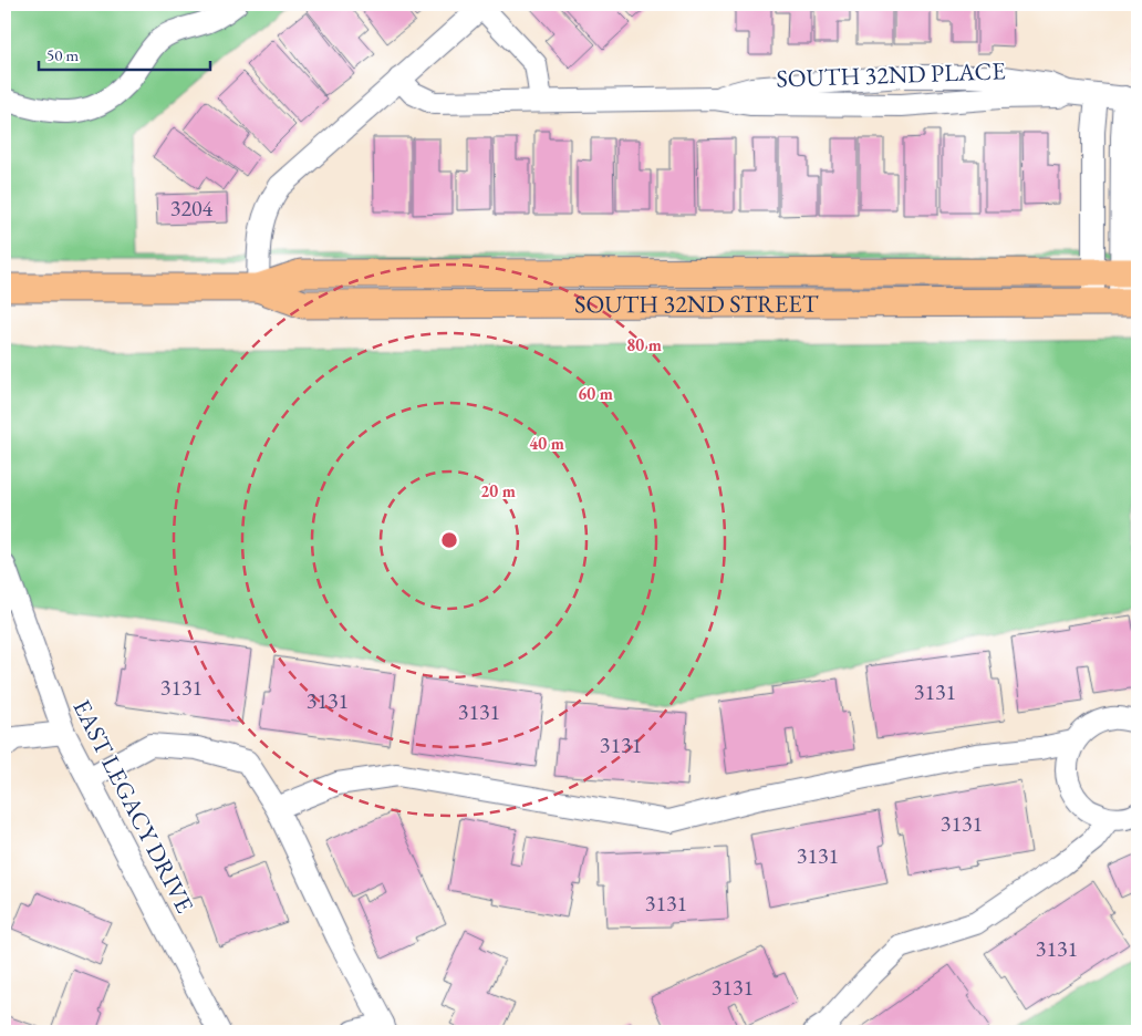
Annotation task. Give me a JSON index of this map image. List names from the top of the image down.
{
  "streets": {
    "main road": ["SOUTH 32ND STREET"],
    "street": ["SOUTH 32ND PLACE", "EAST LEGACY DRIVE"]
  },
  "house_numbers": [
    "3204",
    "3131",
    "3131",
    "3131",
    "3131",
    "3131",
    "3131",
    "3131",
    "3131",
    "3131",
    "3131"
  ],
  "scale_bar": "50 m",
  "rings": [
    "80 m",
    "60 m",
    "40 m",
    "20 m"
  ]
}
